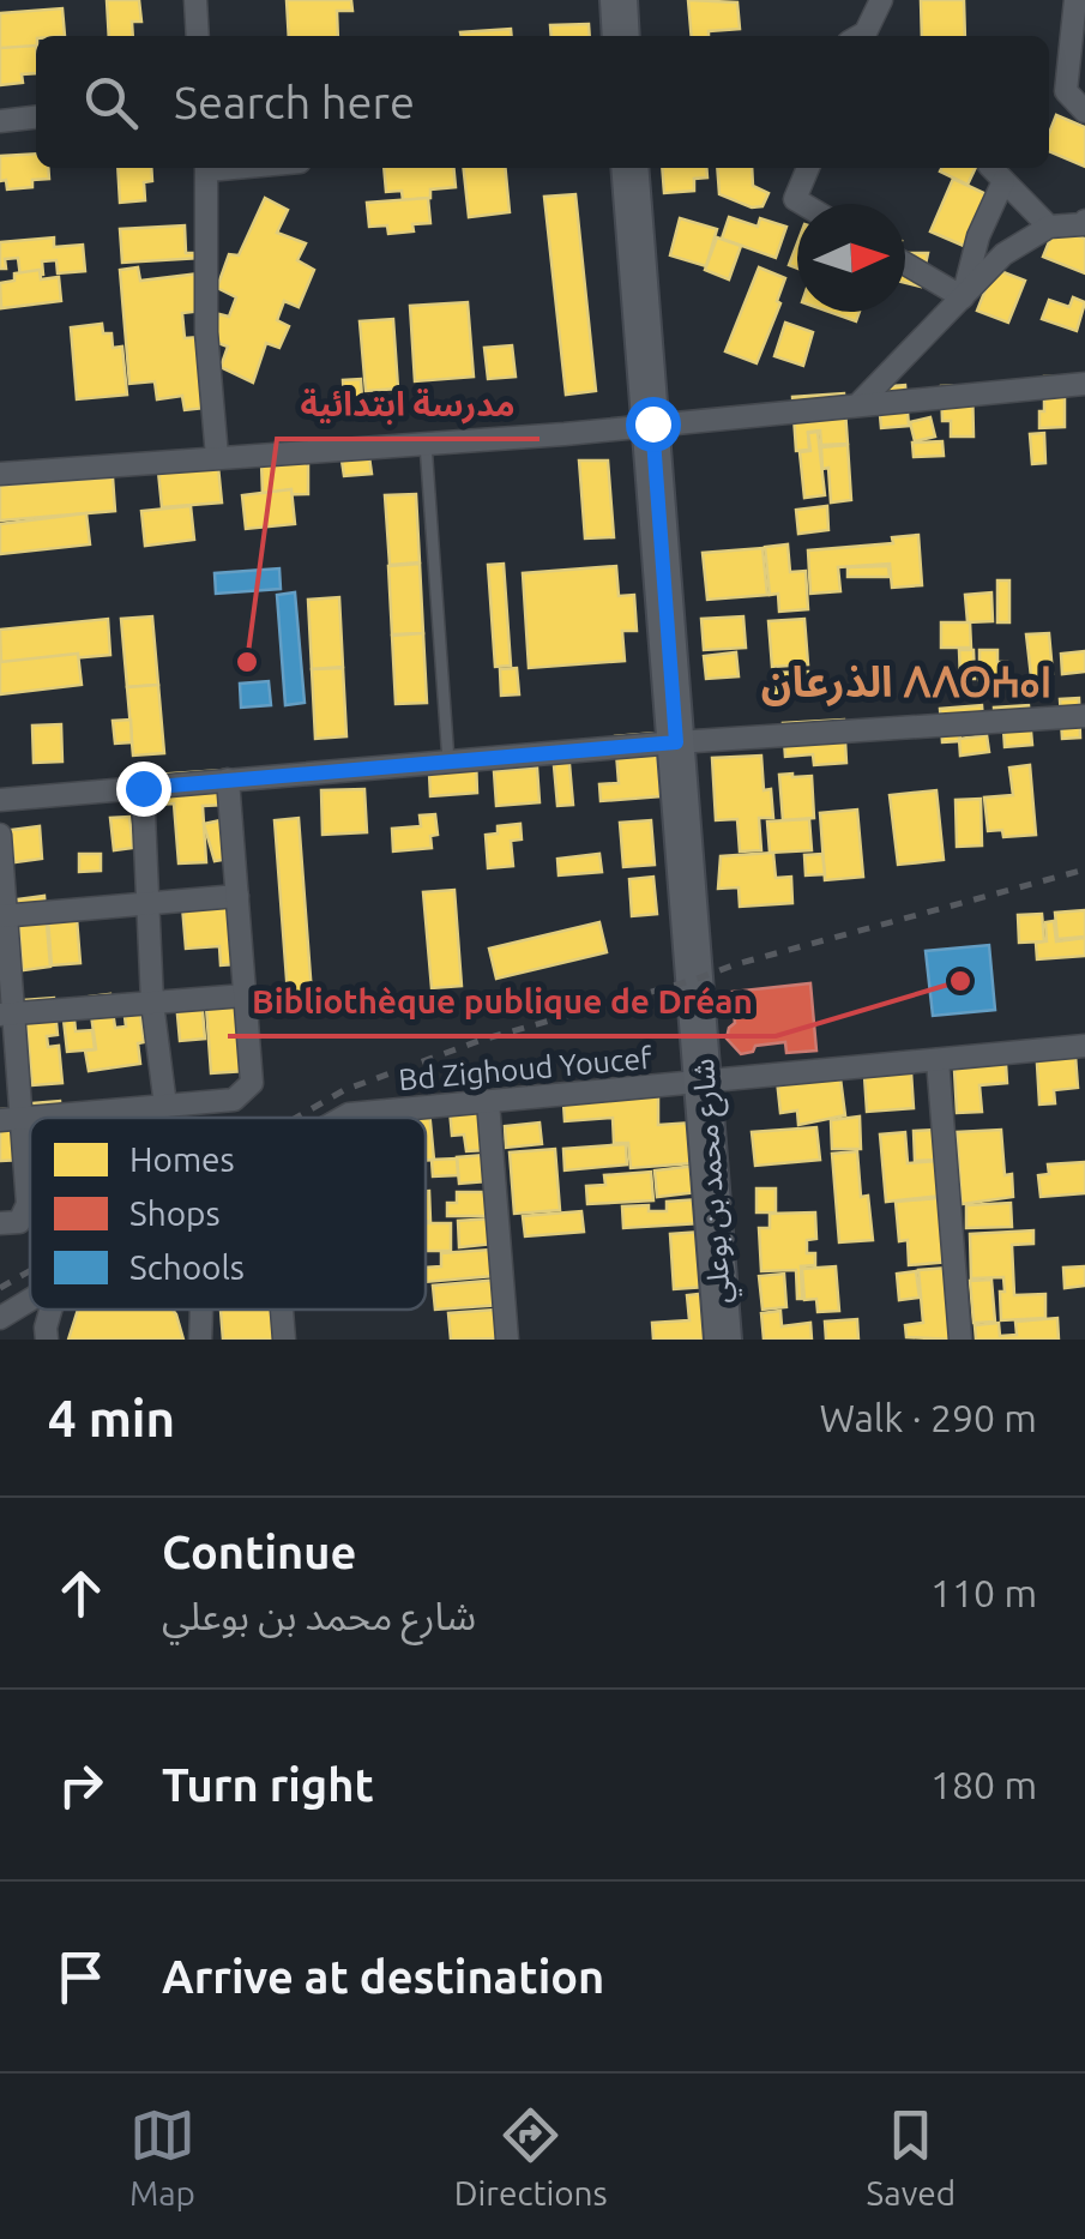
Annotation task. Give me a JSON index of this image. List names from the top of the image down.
{
  "streets": {
    "main road": ["شارع محمد بن بوعلي"],
    "street": ["Bd Zighoud Youcef"]
  },
  "crossings": [
    ["Bd Zighoud Youcef", "شارع محمد بن بوعلي"]
  ],
  "districts": ["الذرعان ⴷⴷⵔⵄⴰⵏ"],
  "places": ["مدرسة ابتدائية", "Bibliothèque publique de Dréan"],
  "legend": ["Homes", "Shops", "Schools"],
  "north": "right",
  "page": {
    "search": "Search here",
    "heading": ["4 min", "Walk · 290 m"],
    "list": [
      ["Continue", "شارع محمد بن بوعلي", "110 m"],
      ["Turn right", "180 m"],
      "Arrive at destination"
    ],
    "nav": ["Map", "Directions", "Saved"]
  }
}
